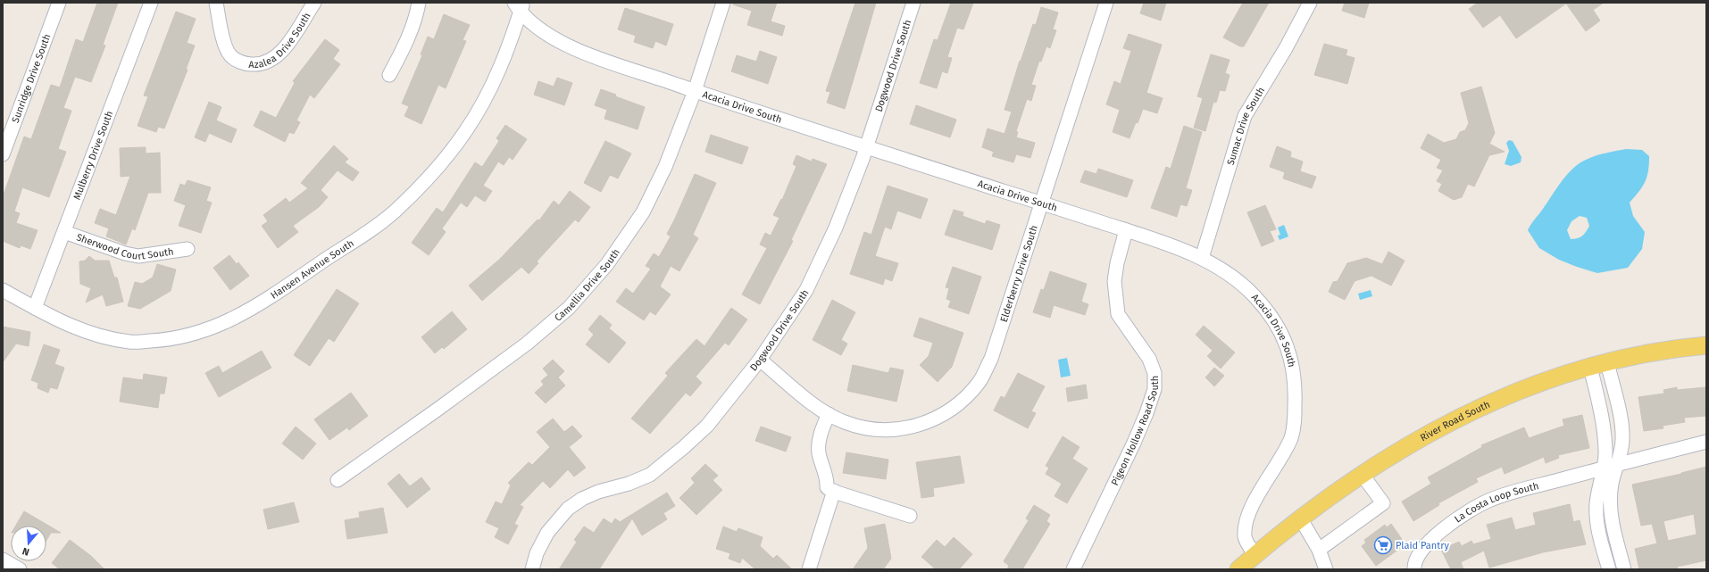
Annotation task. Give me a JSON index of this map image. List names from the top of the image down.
{
  "streets": {
    "main road": ["River Road South"],
    "street": [
      "Azalea Drive South",
      "Dogwood Drive South",
      "Sunridge Drive South",
      "Acacia Drive South",
      "Sumac Drive South",
      "Mulberry Drive South",
      "Sherwood Court South",
      "Hansen Avenue South",
      "Elderberry Drive South",
      "Camellia Drive South",
      "Pigeon Hollow Road South",
      "La Costa Loop South"
    ]
  },
  "crossings": [
    ["Dogwood Drive South", "Acacia Drive South"],
    ["Dogwood Drive South", "Elderberry Drive South"],
    ["Acacia Drive South", "Sumac Drive South"],
    ["Acacia Drive South", "Hansen Avenue South"],
    ["Acacia Drive South", "Elderberry Drive South"],
    ["Acacia Drive South", "Camellia Drive South"],
    ["Acacia Drive South", "River Road South"],
    ["Acacia Drive South", "Pigeon Hollow Road South"],
    ["Mulberry Drive South", "Sherwood Court South"],
    ["Mulberry Drive South", "Hansen Avenue South"]
  ],
  "places": {
    "supermarket": ["Plaid Pantry"]
  },
  "north": "bottom"
}
